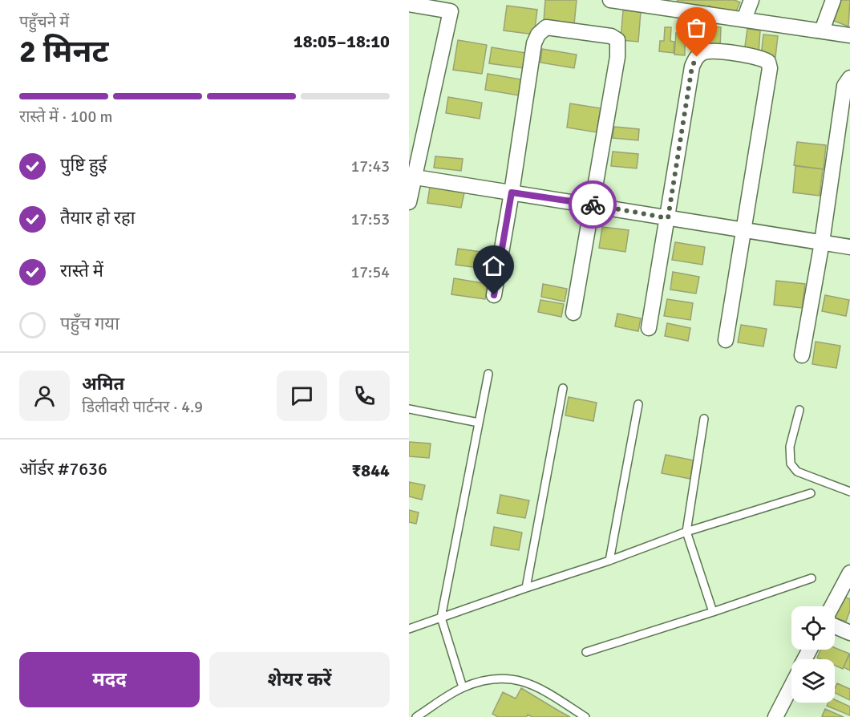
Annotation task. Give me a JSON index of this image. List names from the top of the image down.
{
  "page": {
    "heading": ["2 मिनट", "पहुँचने में", "18:05–18:10"],
    "panel": [
      "अमित",
      "डिलीवरी पार्टनर · 4.9",
      "ऑर्डर #7636",
      "₹844"
    ],
    "bar": "रास्ते में · 100 m",
    "list": [
      ["पुष्टि हुई", "17:43"],
      ["तैयार हो रहा", "17:53"],
      ["रास्ते में", "17:54"],
      "पहुँच गया"
    ],
    "buttons": ["मदद", "शेयर करें"]
  }
}
